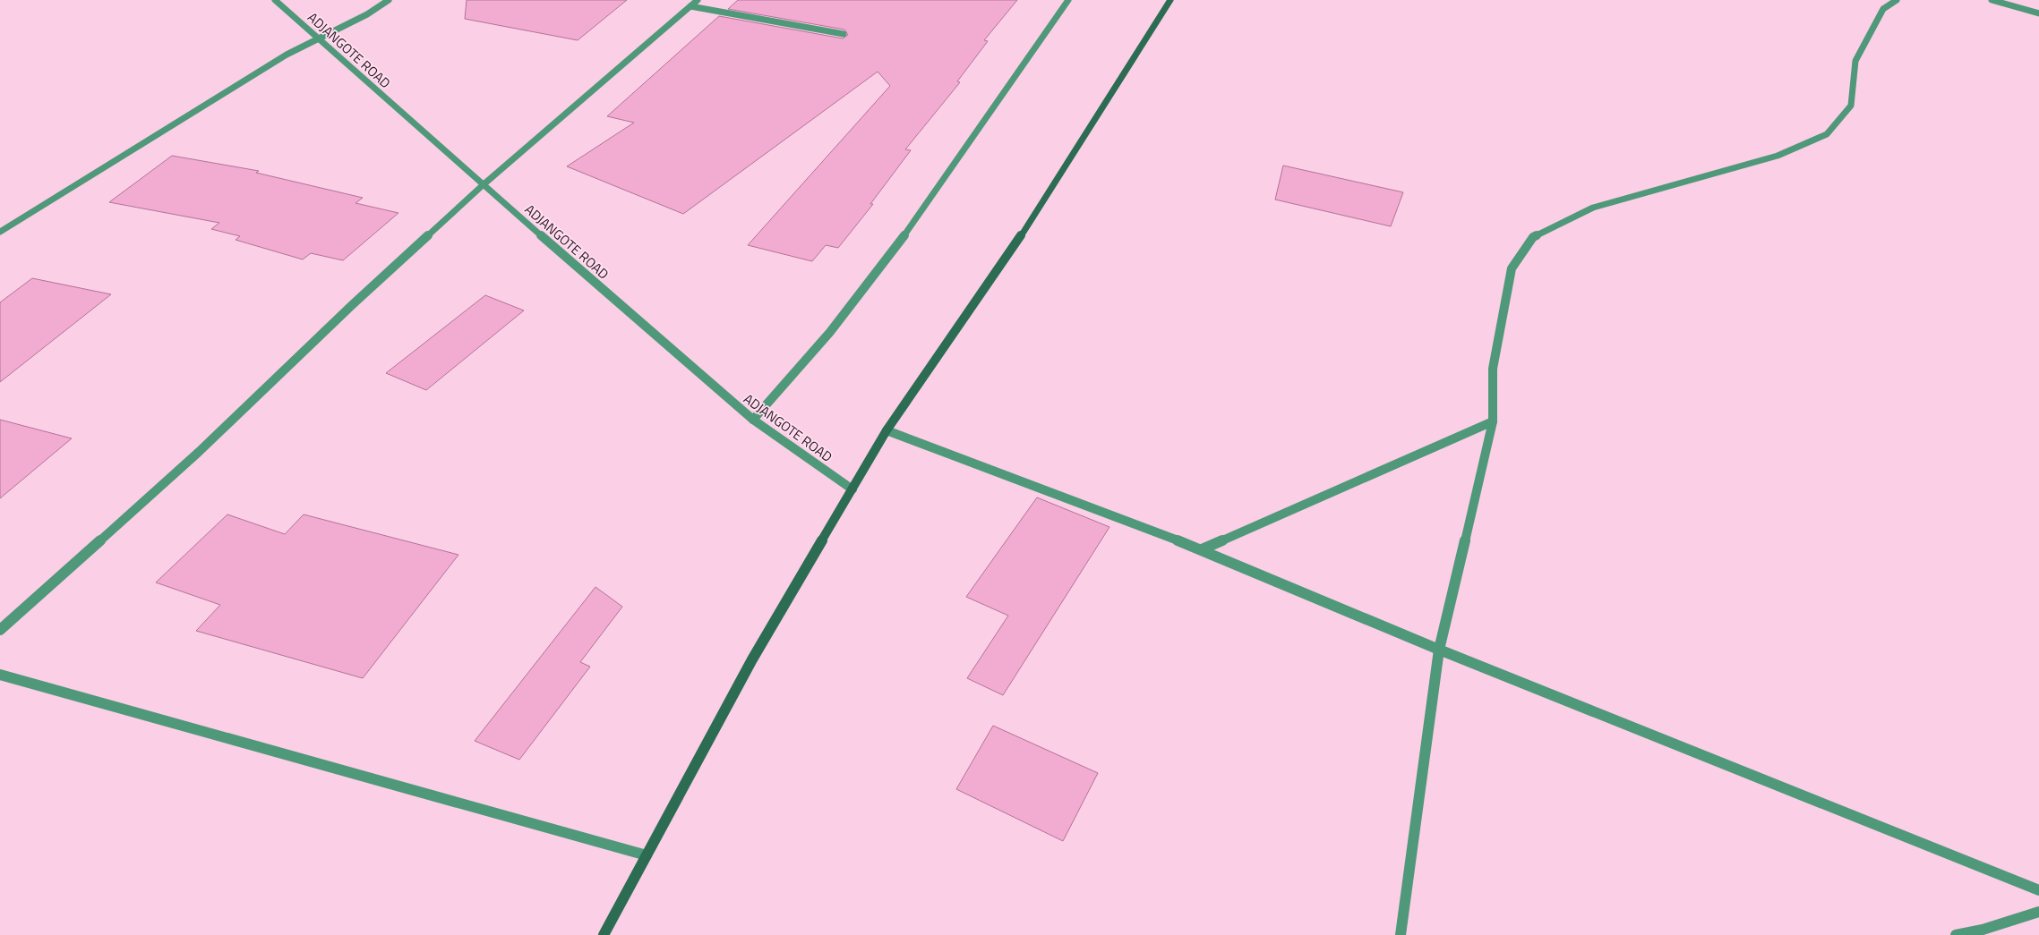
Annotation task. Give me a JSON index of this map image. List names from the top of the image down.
{
  "streets": {
    "street": ["ADJANGOTE ROAD"]
  }
}
